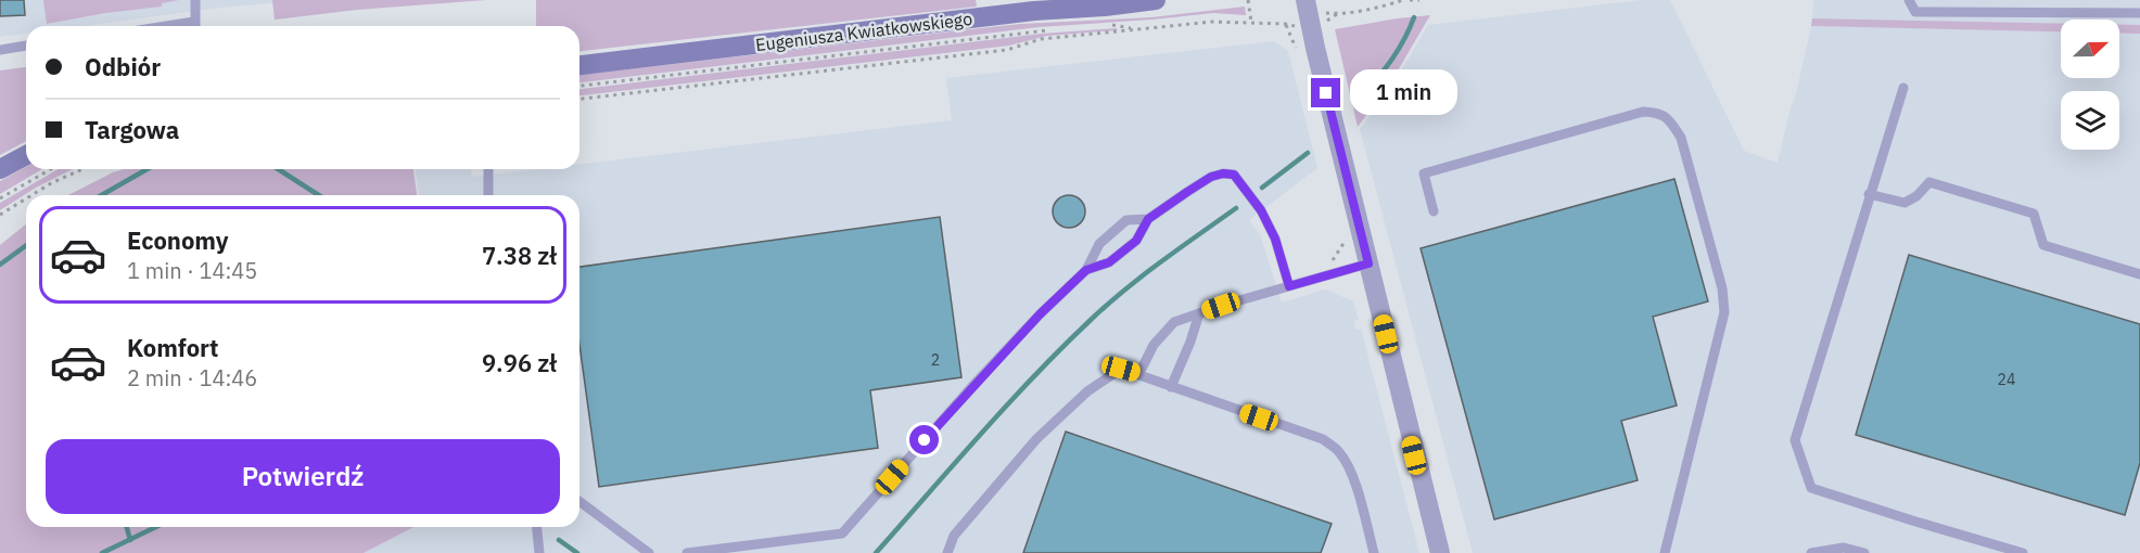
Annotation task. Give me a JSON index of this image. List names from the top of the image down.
{
  "streets": {
    "main road": ["Eugeniusza Kwiatkowskiego"]
  },
  "house_numbers": ["2", "24"],
  "north": "right",
  "page": {
    "banner": ["Odbiór", "Targowa"],
    "bubble": "1 min",
    "list": [
      {
        "name": "Economy",
        "note": "1 min · 14:45",
        "value": "7.38 zł"
      },
      {
        "name": "Komfort",
        "note": "2 min · 14:46",
        "value": "9.96 zł"
      }
    ],
    "buttons": "Potwierdź"
  }
}
